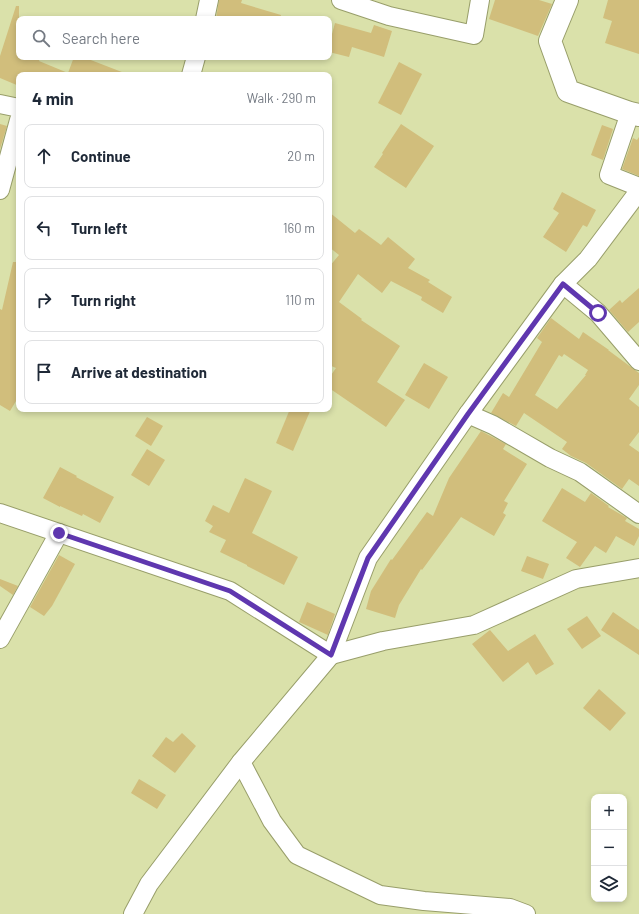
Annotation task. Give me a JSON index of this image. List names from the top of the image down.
{
  "page": {
    "search": "Search here",
    "heading": ["4 min", "Walk · 290 m"],
    "list": [
      ["Continue", "20 m"],
      ["Turn left", "160 m"],
      ["Turn right", "110 m"],
      "Arrive at destination"
    ],
    "map_buttons": ["+", "−"]
  }
}
